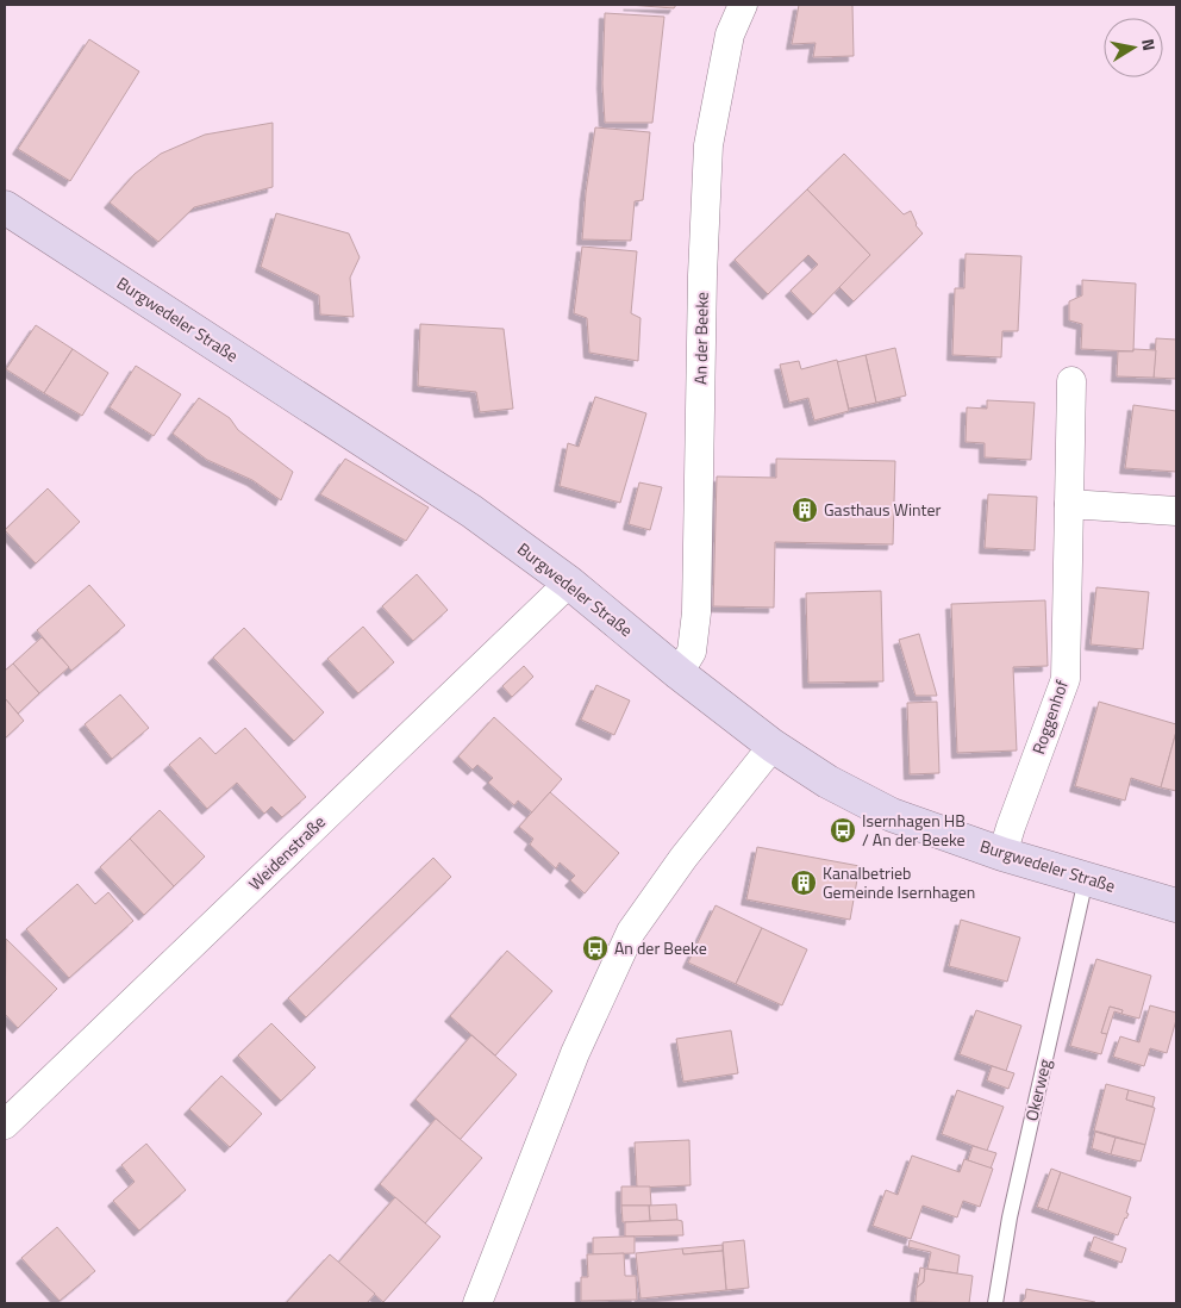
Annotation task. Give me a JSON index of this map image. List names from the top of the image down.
{
  "streets": {
    "main road": ["Burgwedeler Straße"],
    "street": ["An der Beeke", "Roggenhof", "Weidenstraße"],
    "lane": ["Okerweg"]
  },
  "crossings": [
    ["Burgwedeler Straße", "An der Beeke"],
    ["Burgwedeler Straße", "Roggenhof"],
    ["Burgwedeler Straße", "Weidenstraße"],
    ["Burgwedeler Straße", "Okerweg"]
  ],
  "places": {
    "building": ["Gasthaus Winter", "Kanalbetrieb Gemeinde Isernhagen"],
    "bus stop": ["Isernhagen HB / An der Beeke", "An der Beeke"]
  },
  "north": "right"
}
